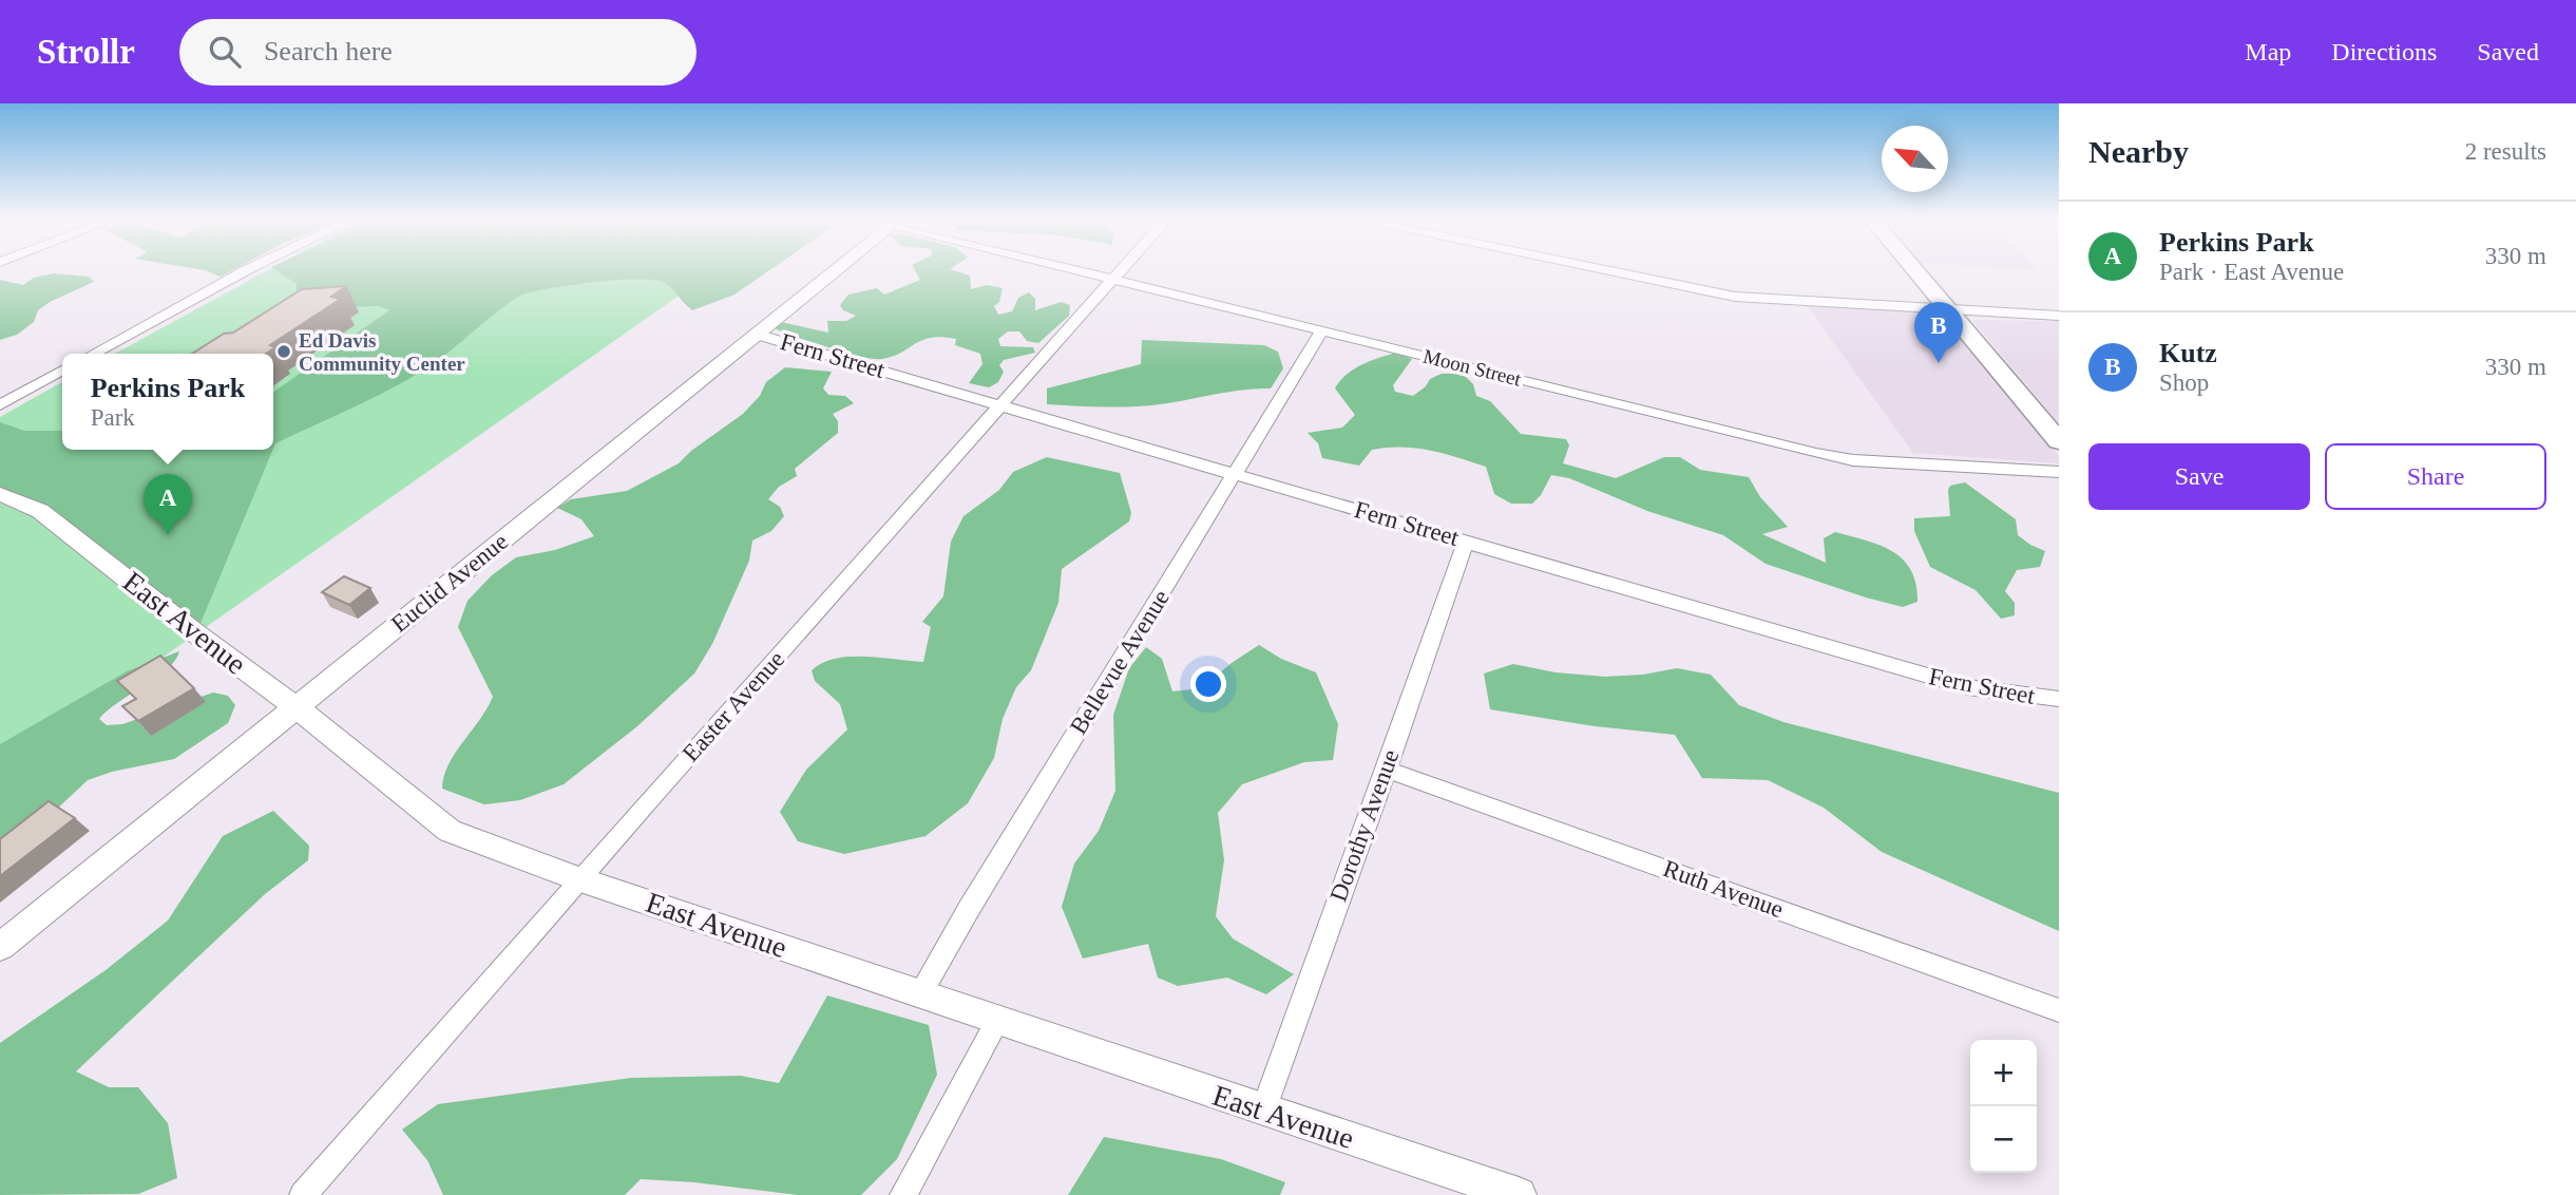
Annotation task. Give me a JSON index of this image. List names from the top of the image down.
{
  "streets": {
    "street": [
      "Fern Street",
      "Moon Street",
      "Euclid Avenue",
      "East Avenue",
      "Bellevue Avenue",
      "Easter Avenue",
      "Dorothy Avenue",
      "Ruth Avenue"
    ]
  },
  "crossings": [
    ["Fern Street", "Euclid Avenue"],
    ["Fern Street", "Bellevue Avenue"],
    ["Fern Street", "Easter Avenue"],
    ["Fern Street", "Dorothy Avenue"],
    ["Moon Street", "Bellevue Avenue"],
    ["Moon Street", "Easter Avenue"],
    ["Euclid Avenue", "East Avenue"],
    ["East Avenue", "Bellevue Avenue"],
    ["East Avenue", "Easter Avenue"],
    ["East Avenue", "Dorothy Avenue"],
    ["Dorothy Avenue", "Ruth Avenue"]
  ],
  "places": ["Ed Davis Community Center"],
  "north": "top left",
  "page": {
    "header": "Strollr",
    "search": "Search here",
    "nav": ["Map", "Directions", "Saved"],
    "heading": ["Nearby", "2 results"],
    "list": [
      {
        "mark": "A",
        "name": "Perkins Park",
        "note": "Park · East Avenue",
        "value": "330 m"
      },
      {
        "mark": "B",
        "name": "Kutz",
        "note": "Shop",
        "value": "330 m"
      }
    ],
    "pins": ["B", "A"],
    "popup": ["Perkins Park", "Park"],
    "buttons": ["Save", "Share"],
    "map_buttons": ["+", "−"]
  }
}
